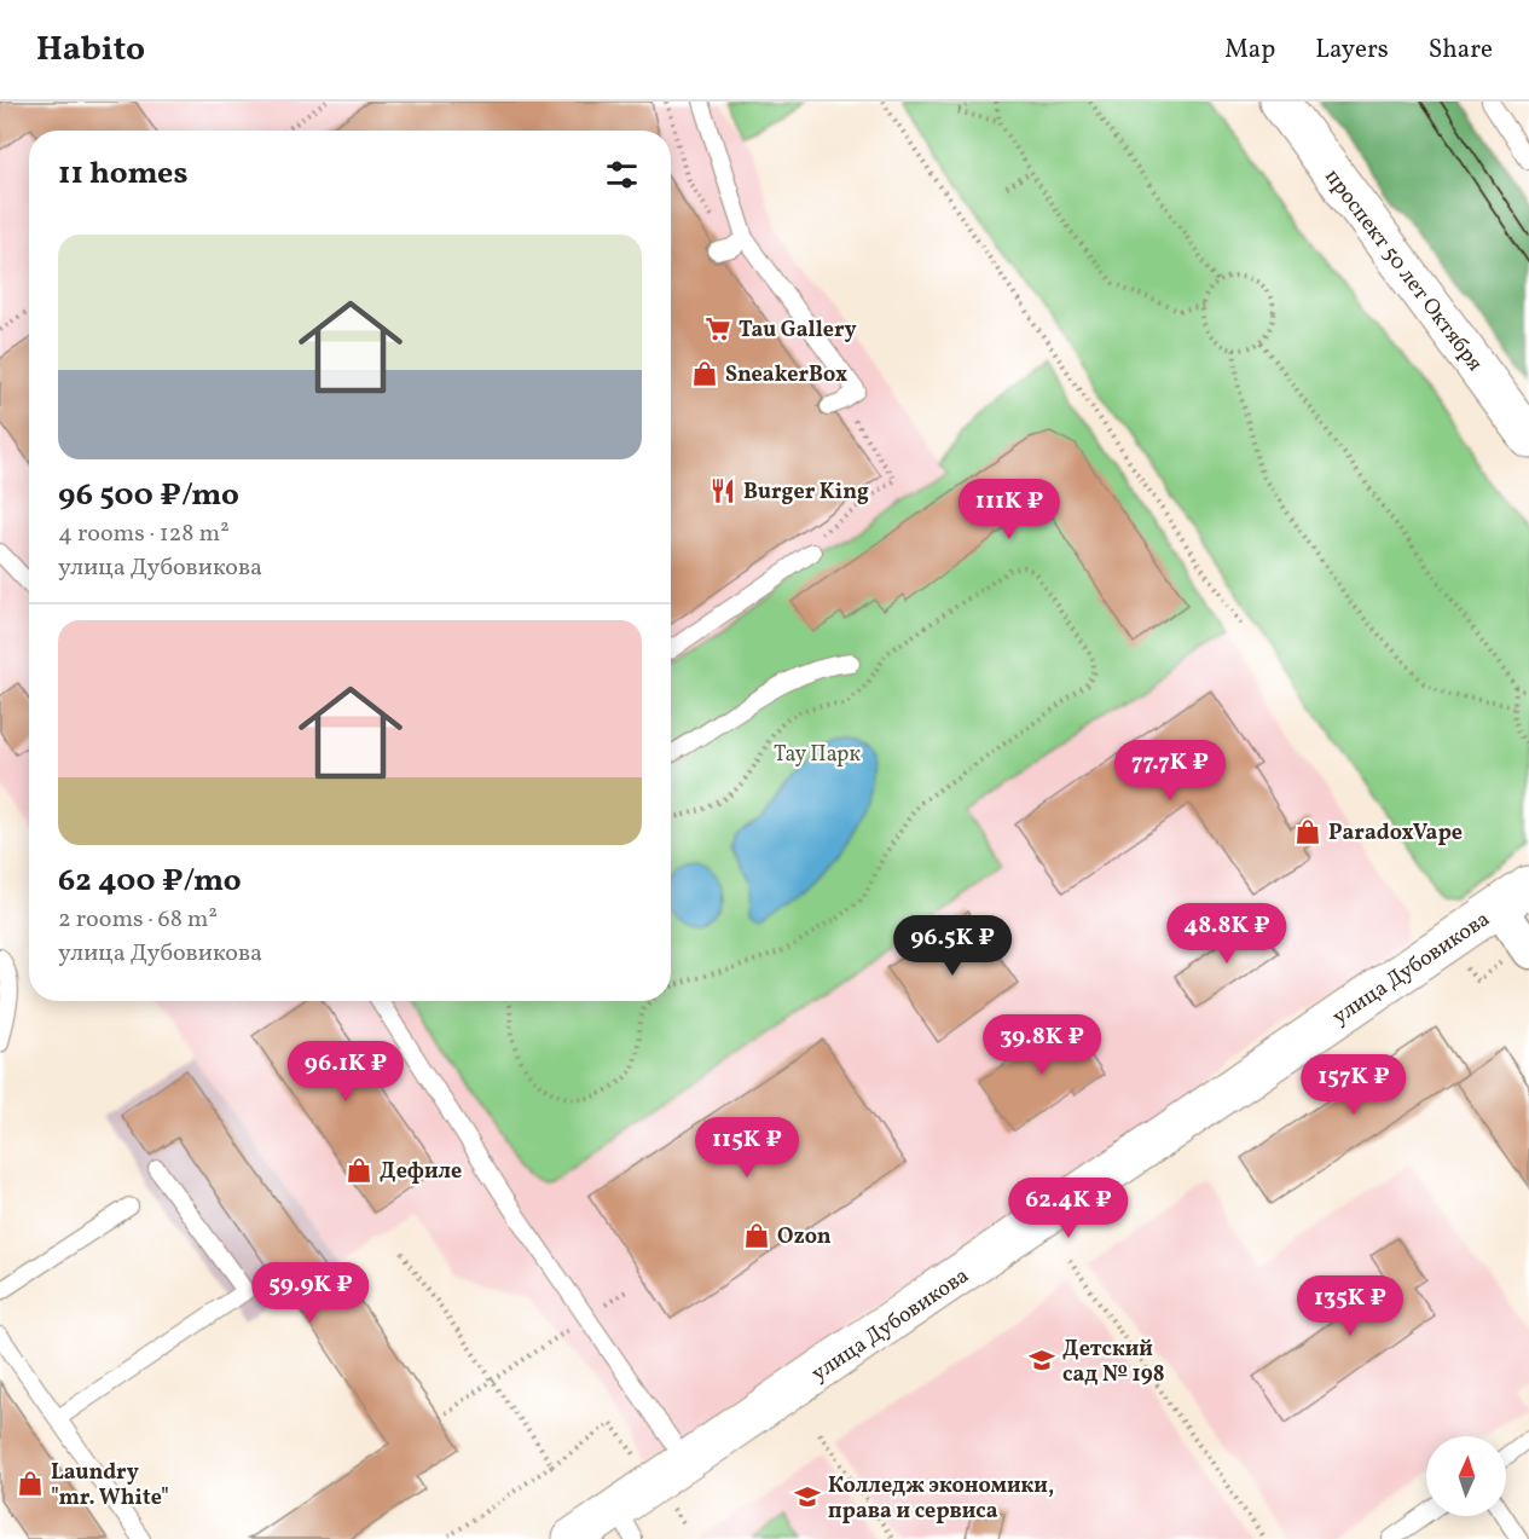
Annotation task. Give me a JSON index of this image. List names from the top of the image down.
{
  "streets": {
    "street": ["проспект 50 лет Октября", "улица Дубовикова"]
  },
  "parks": ["Тау Парк"],
  "places": {
    "supermarket": ["Tau Gallery"],
    "shop": [
      "SneakerBox",
      "ParadoxVape",
      "Дефиле",
      "Ozon",
      "Laundry \"mr. White\""
    ],
    "restaurant": ["Burger King"],
    "school or university": ["Детский сад № 198", "Колледж экономики, права и сервиса"]
  },
  "north": "top",
  "page": {
    "header": "Habito",
    "nav": ["Map", "Layers", "Share"],
    "heading": "11 homes",
    "list": [
      {
        "name": "96 500 ₽/mo",
        "note": "4 rooms · 128 m² · улица Дубовикова"
      },
      {
        "name": "62 400 ₽/mo",
        "note": "2 rooms · 68 m² · улица Дубовикова"
      }
    ],
    "price": [
      "111K ₽",
      "77.7K ₽",
      "48.8K ₽",
      "96.5K ₽",
      "39.8K ₽",
      "96.1K ₽",
      "157K ₽",
      "115K ₽",
      "62.4K ₽",
      "59.9K ₽",
      "135K ₽"
    ]
  }
}
